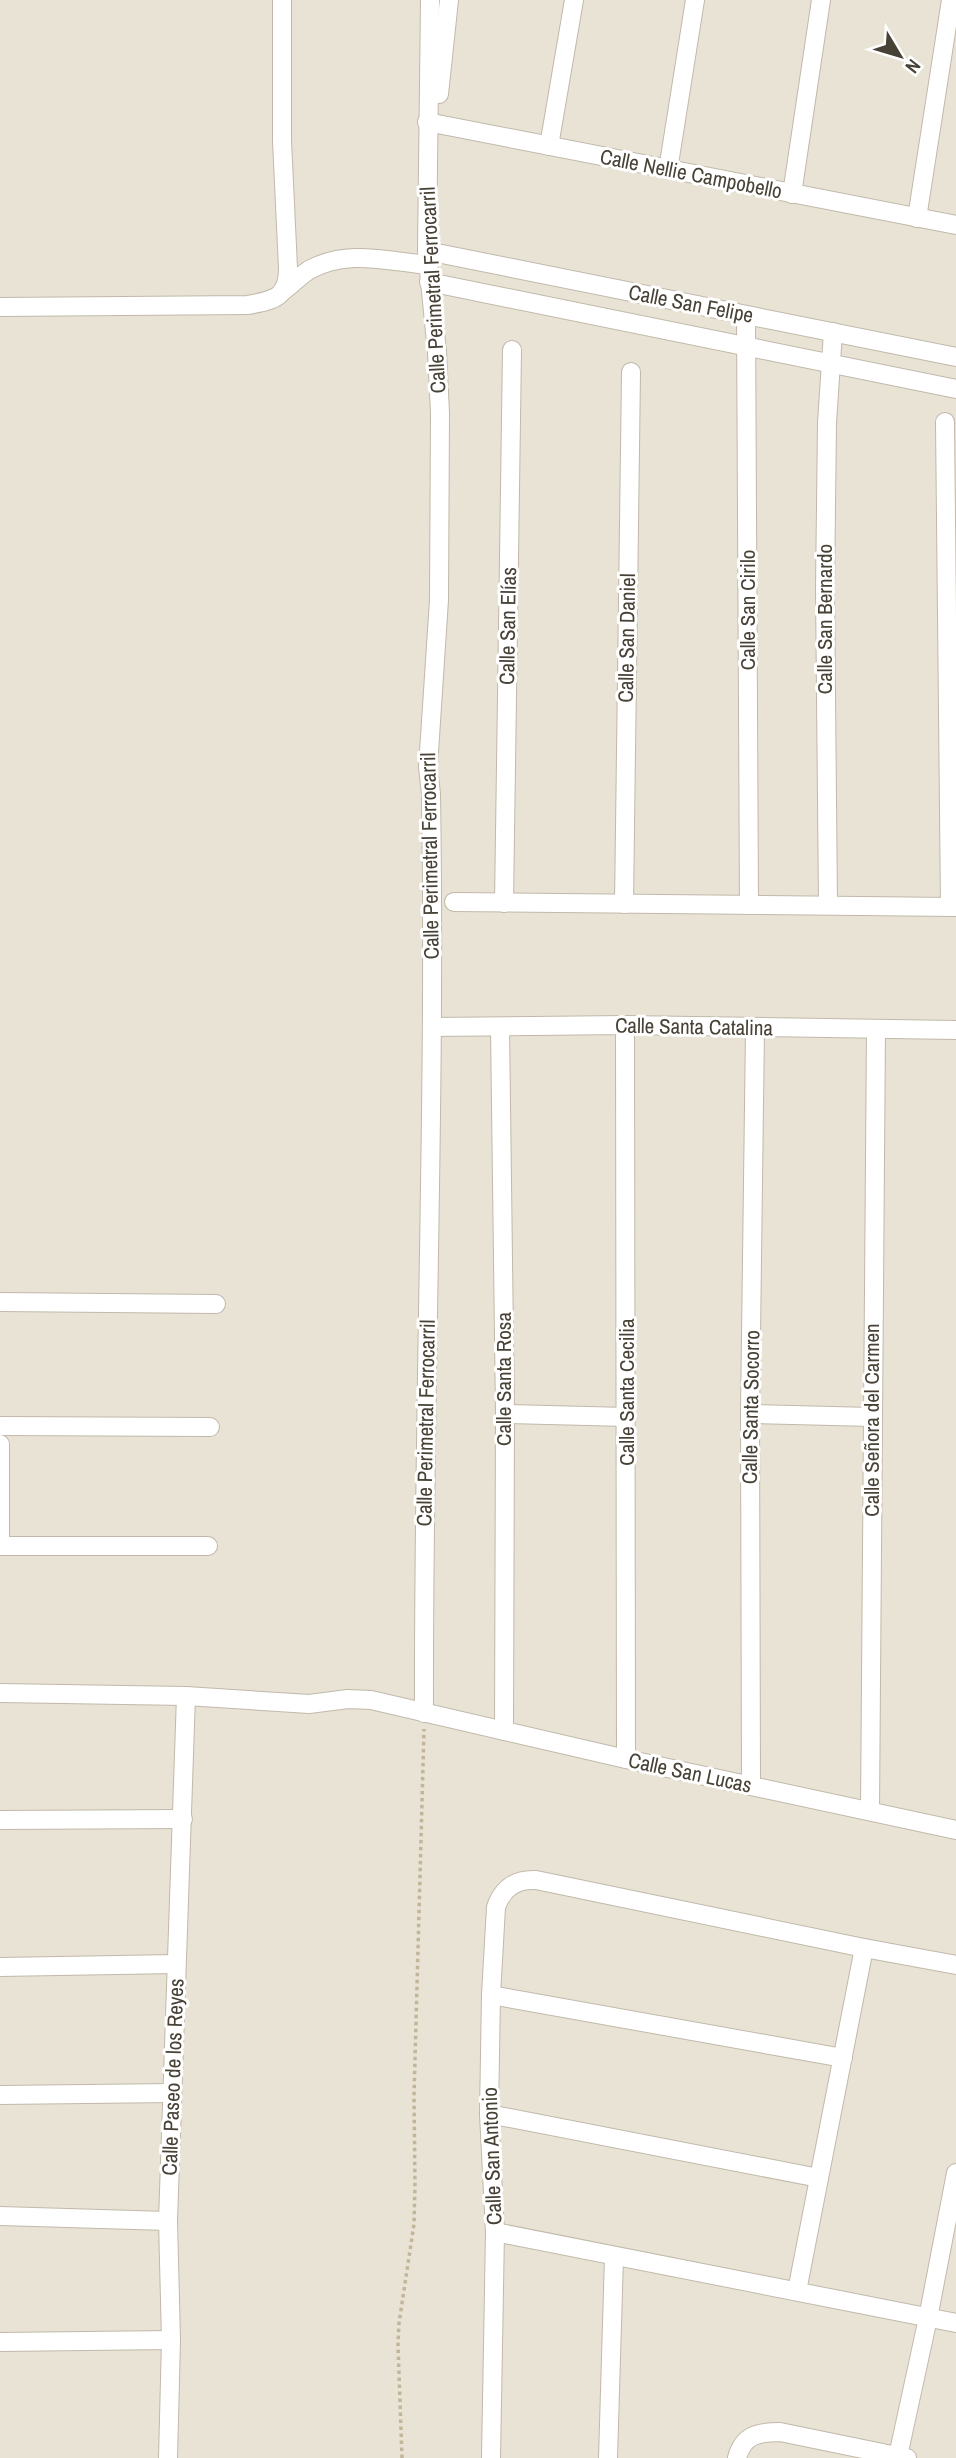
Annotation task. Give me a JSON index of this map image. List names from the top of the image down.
{
  "streets": {
    "street": [
      "Calle Nellie Campobello",
      "Calle Perimetral Ferrocarril",
      "Calle San Felipe",
      "Calle San Cirilo",
      "Calle San Bernardo",
      "Calle San Elías",
      "Calle San Daniel",
      "Calle Santa Catalina",
      "Calle Santa Rosa",
      "Calle Santa Cecilia",
      "Calle Santa Socorro",
      "Calle Señora del Carmen",
      "Calle San Lucas",
      "Calle Paseo de los Reyes",
      "Calle San Antonio"
    ]
  },
  "crossings": [
    ["Calle Nellie Campobello", "Calle Perimetral Ferrocarril"],
    ["Calle Perimetral Ferrocarril", "Calle San Felipe"],
    ["Calle Perimetral Ferrocarril", "Calle Santa Catalina"],
    ["Calle Perimetral Ferrocarril", "Calle San Lucas"],
    ["Calle San Felipe", "Calle San Cirilo"],
    ["Calle San Felipe", "Calle San Bernardo"],
    ["Calle Santa Catalina", "Calle Santa Rosa"],
    ["Calle Santa Catalina", "Calle Santa Cecilia"],
    ["Calle Santa Catalina", "Calle Santa Socorro"],
    ["Calle Santa Catalina", "Calle Señora del Carmen"],
    ["Calle Santa Rosa", "Calle San Lucas"],
    ["Calle Santa Cecilia", "Calle San Lucas"],
    ["Calle Santa Socorro", "Calle San Lucas"],
    ["Calle Señora del Carmen", "Calle San Lucas"],
    ["Calle San Lucas", "Calle Paseo de los Reyes"]
  ],
  "north": "bottom right"
}
